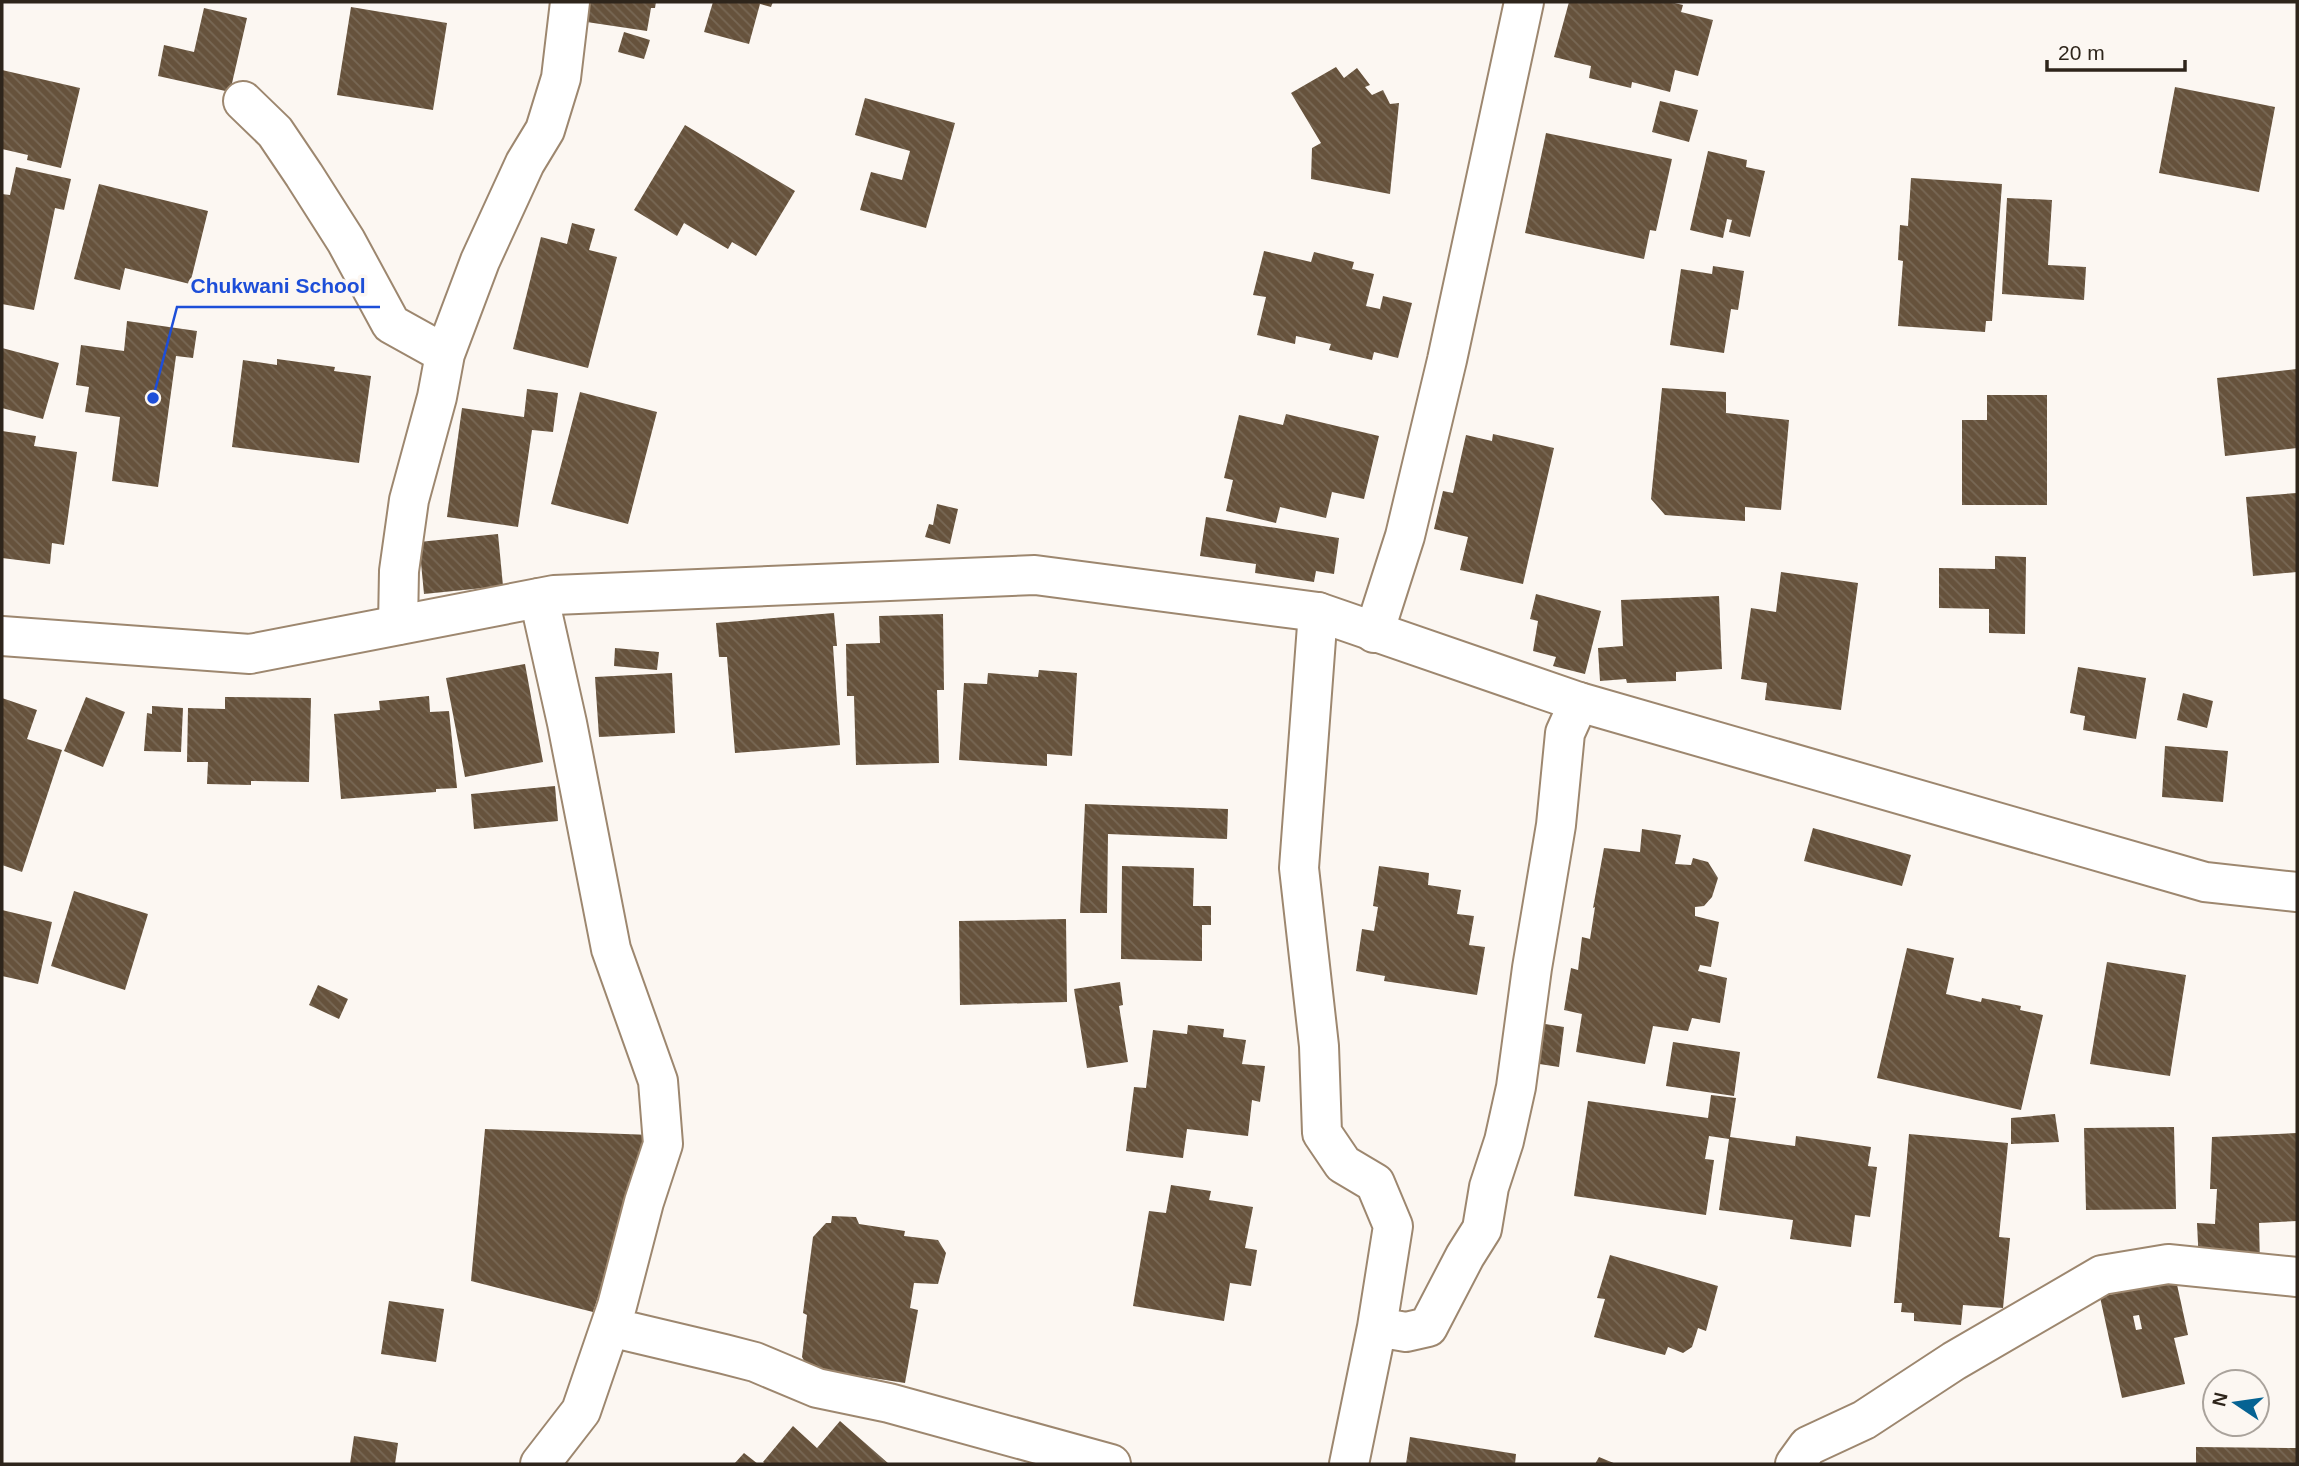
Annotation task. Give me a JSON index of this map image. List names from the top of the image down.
{
  "places": ["Chukwani School"],
  "scale_bar": "20 m",
  "north": "left"
}
